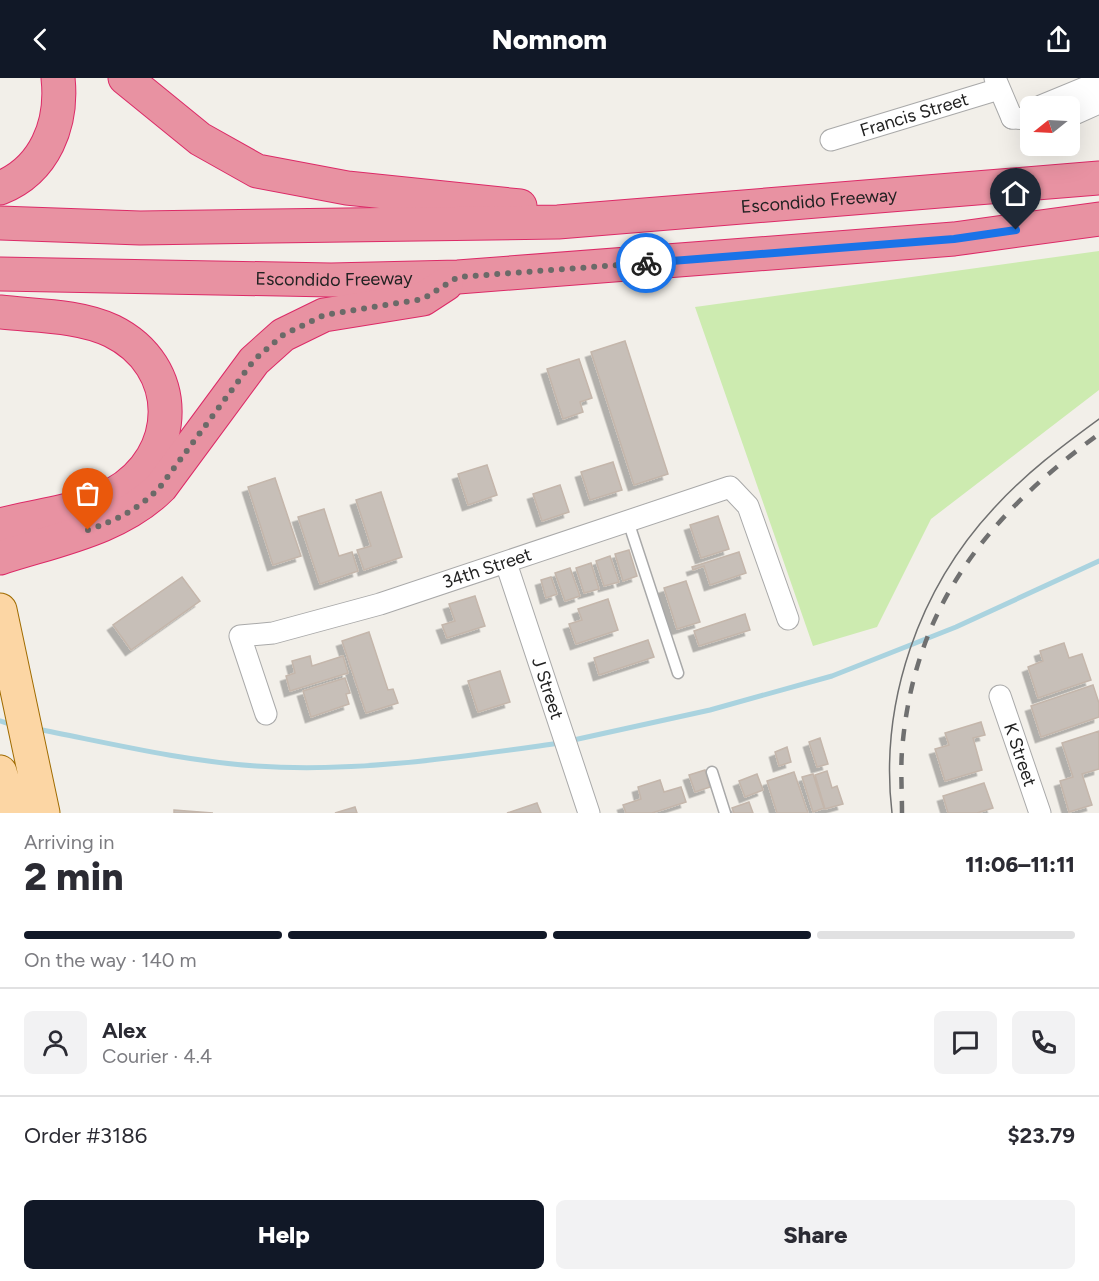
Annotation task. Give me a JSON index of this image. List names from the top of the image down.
{
  "streets": {
    "highway": ["Escondido Freeway"],
    "street": [
      "Francis Street",
      "34th Street",
      "J Street",
      "K Street"
    ]
  },
  "crossings": [
    ["34th Street", "J Street"]
  ],
  "north": "left",
  "page": {
    "header": "Nomnom",
    "heading": ["2 min", "Arriving in", "11:06–11:11"],
    "panel": [
      "Alex",
      "Courier · 4.4",
      "Order #3186",
      "$23.79"
    ],
    "bar": "On the way · 140 m",
    "buttons": ["Help", "Share"]
  }
}
